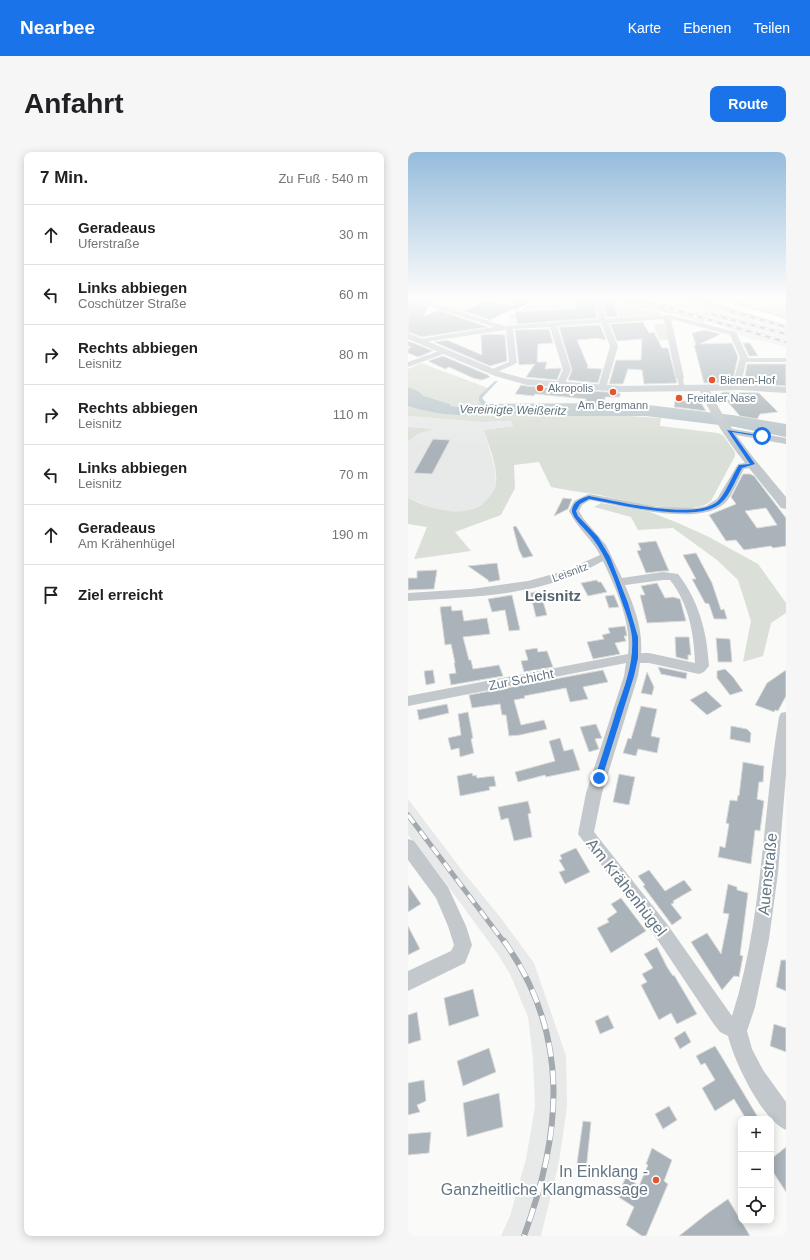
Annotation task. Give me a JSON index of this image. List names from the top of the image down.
{
  "streets": {
    "street": [
      "Leisnitz",
      "Zur Schicht",
      "Auenstraße",
      "Am Krähenhügel"
    ]
  },
  "crossings": [
    ["Leisnitz", "Am Krähenhügel"],
    ["Zur Schicht", "Am Krähenhügel"],
    ["Auenstraße", "Am Krähenhügel"]
  ],
  "districts": ["Leisnitz"],
  "water": ["Vereinigte Weißeritz"],
  "places": [
    "Bienen-Hof",
    "Akropolis",
    "Am Bergmann",
    "Freitaler Nase",
    "In Einklang - Ganzheitliche Klangmassage"
  ],
  "page": {
    "header": "Nearbee",
    "nav": ["Karte", "Ebenen", "Teilen"],
    "buttons": "Route",
    "title": "Anfahrt",
    "heading": ["7 Min.", "Zu Fuß · 540 m"],
    "list": [
      ["Geradeaus", "Uferstraße", "30 m"],
      ["Links abbiegen", "Coschützer Straße", "60 m"],
      ["Rechts abbiegen", "Leisnitz", "80 m"],
      ["Rechts abbiegen", "Leisnitz", "110 m"],
      ["Links abbiegen", "Leisnitz", "70 m"],
      ["Geradeaus", "Am Krähenhügel", "190 m"],
      "Ziel erreicht"
    ],
    "map_buttons": ["+", "−"]
  }
}
